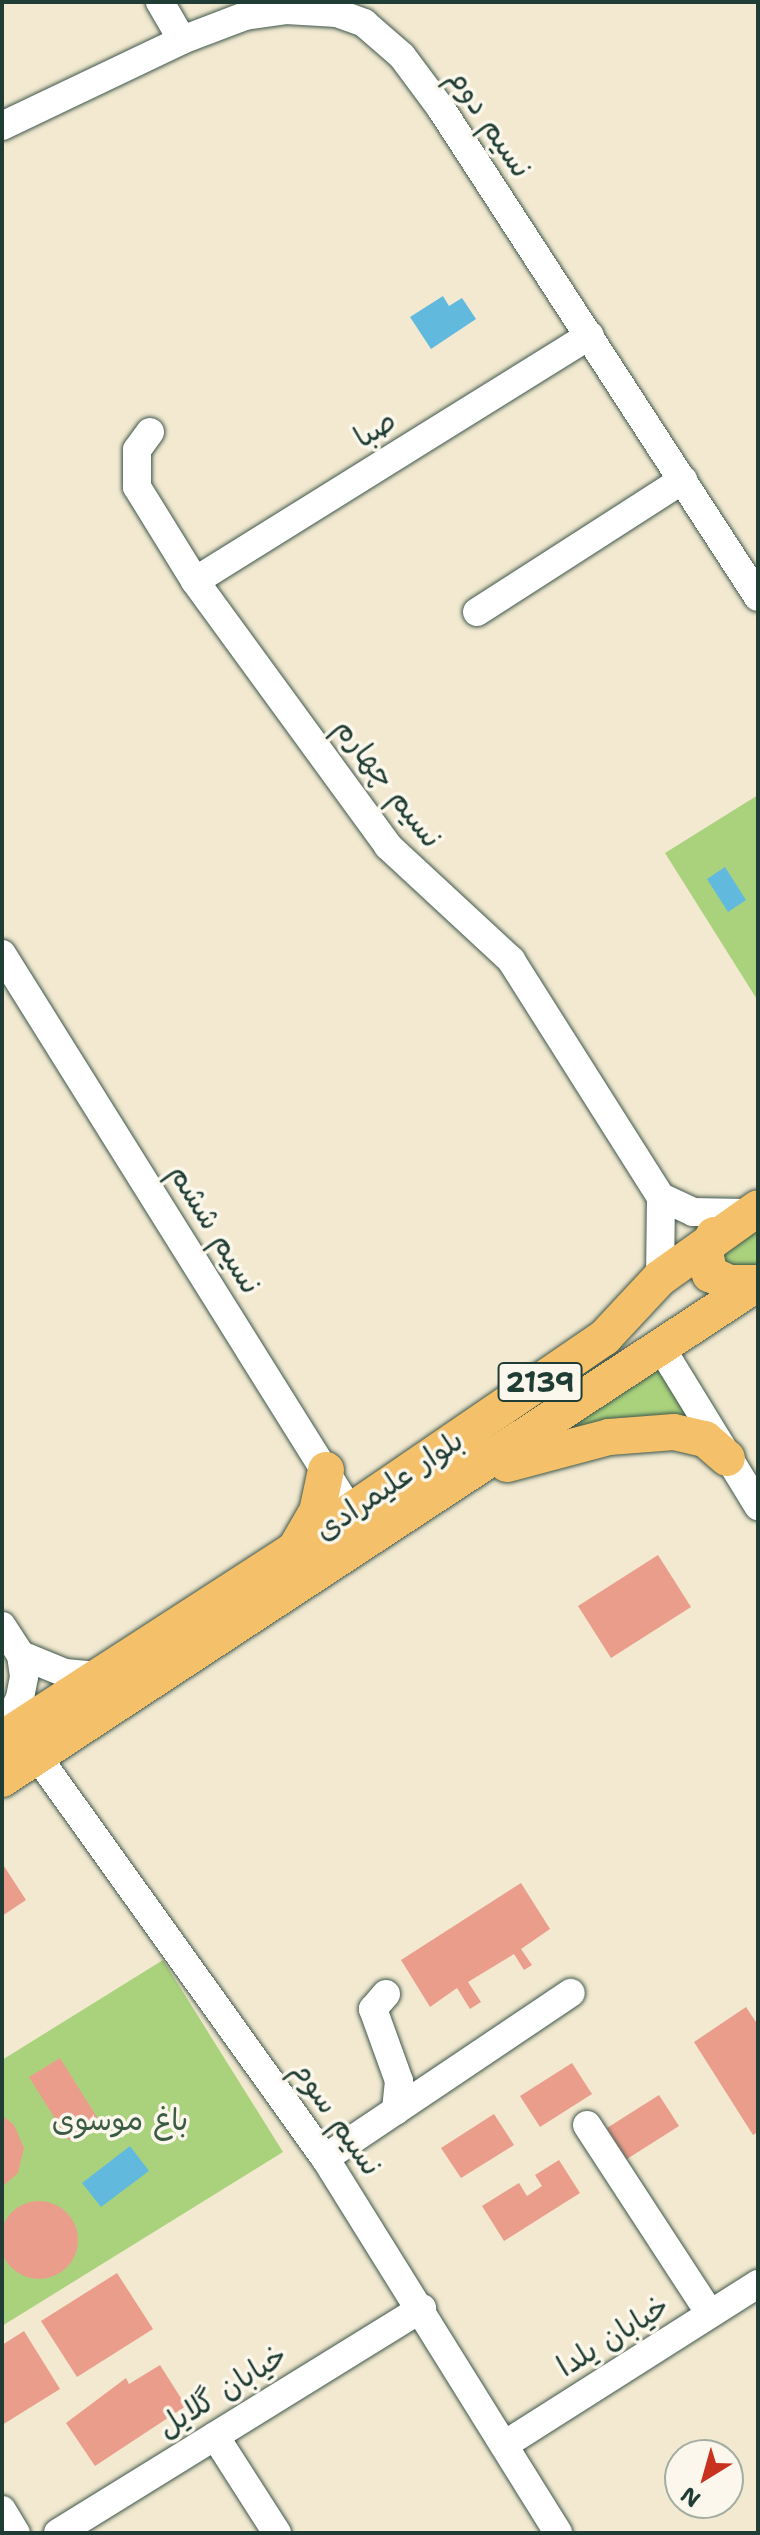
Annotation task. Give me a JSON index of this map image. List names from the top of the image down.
{
  "streets": {
    "main road": ["2139", "بلوار علیمرادی"],
    "street": [
      "نسیم دوم",
      "صبا",
      "نسیم چهارم",
      "نسیم ششم",
      "نسیم سوم",
      "خیابان یلدا",
      "خیابان گلایل"
    ]
  },
  "crossings": [
    ["نسیم دوم", "صبا"],
    ["صبا", "نسیم چهارم"],
    ["نسیم ششم", "بلوار علیمرادی"],
    ["بلوار علیمرادی", "نسیم سوم"],
    ["نسیم سوم", "خیابان یلدا"],
    ["نسیم سوم", "خیابان گلایل"]
  ],
  "parks": ["باغ موسوی"],
  "north": "bottom left"
}
